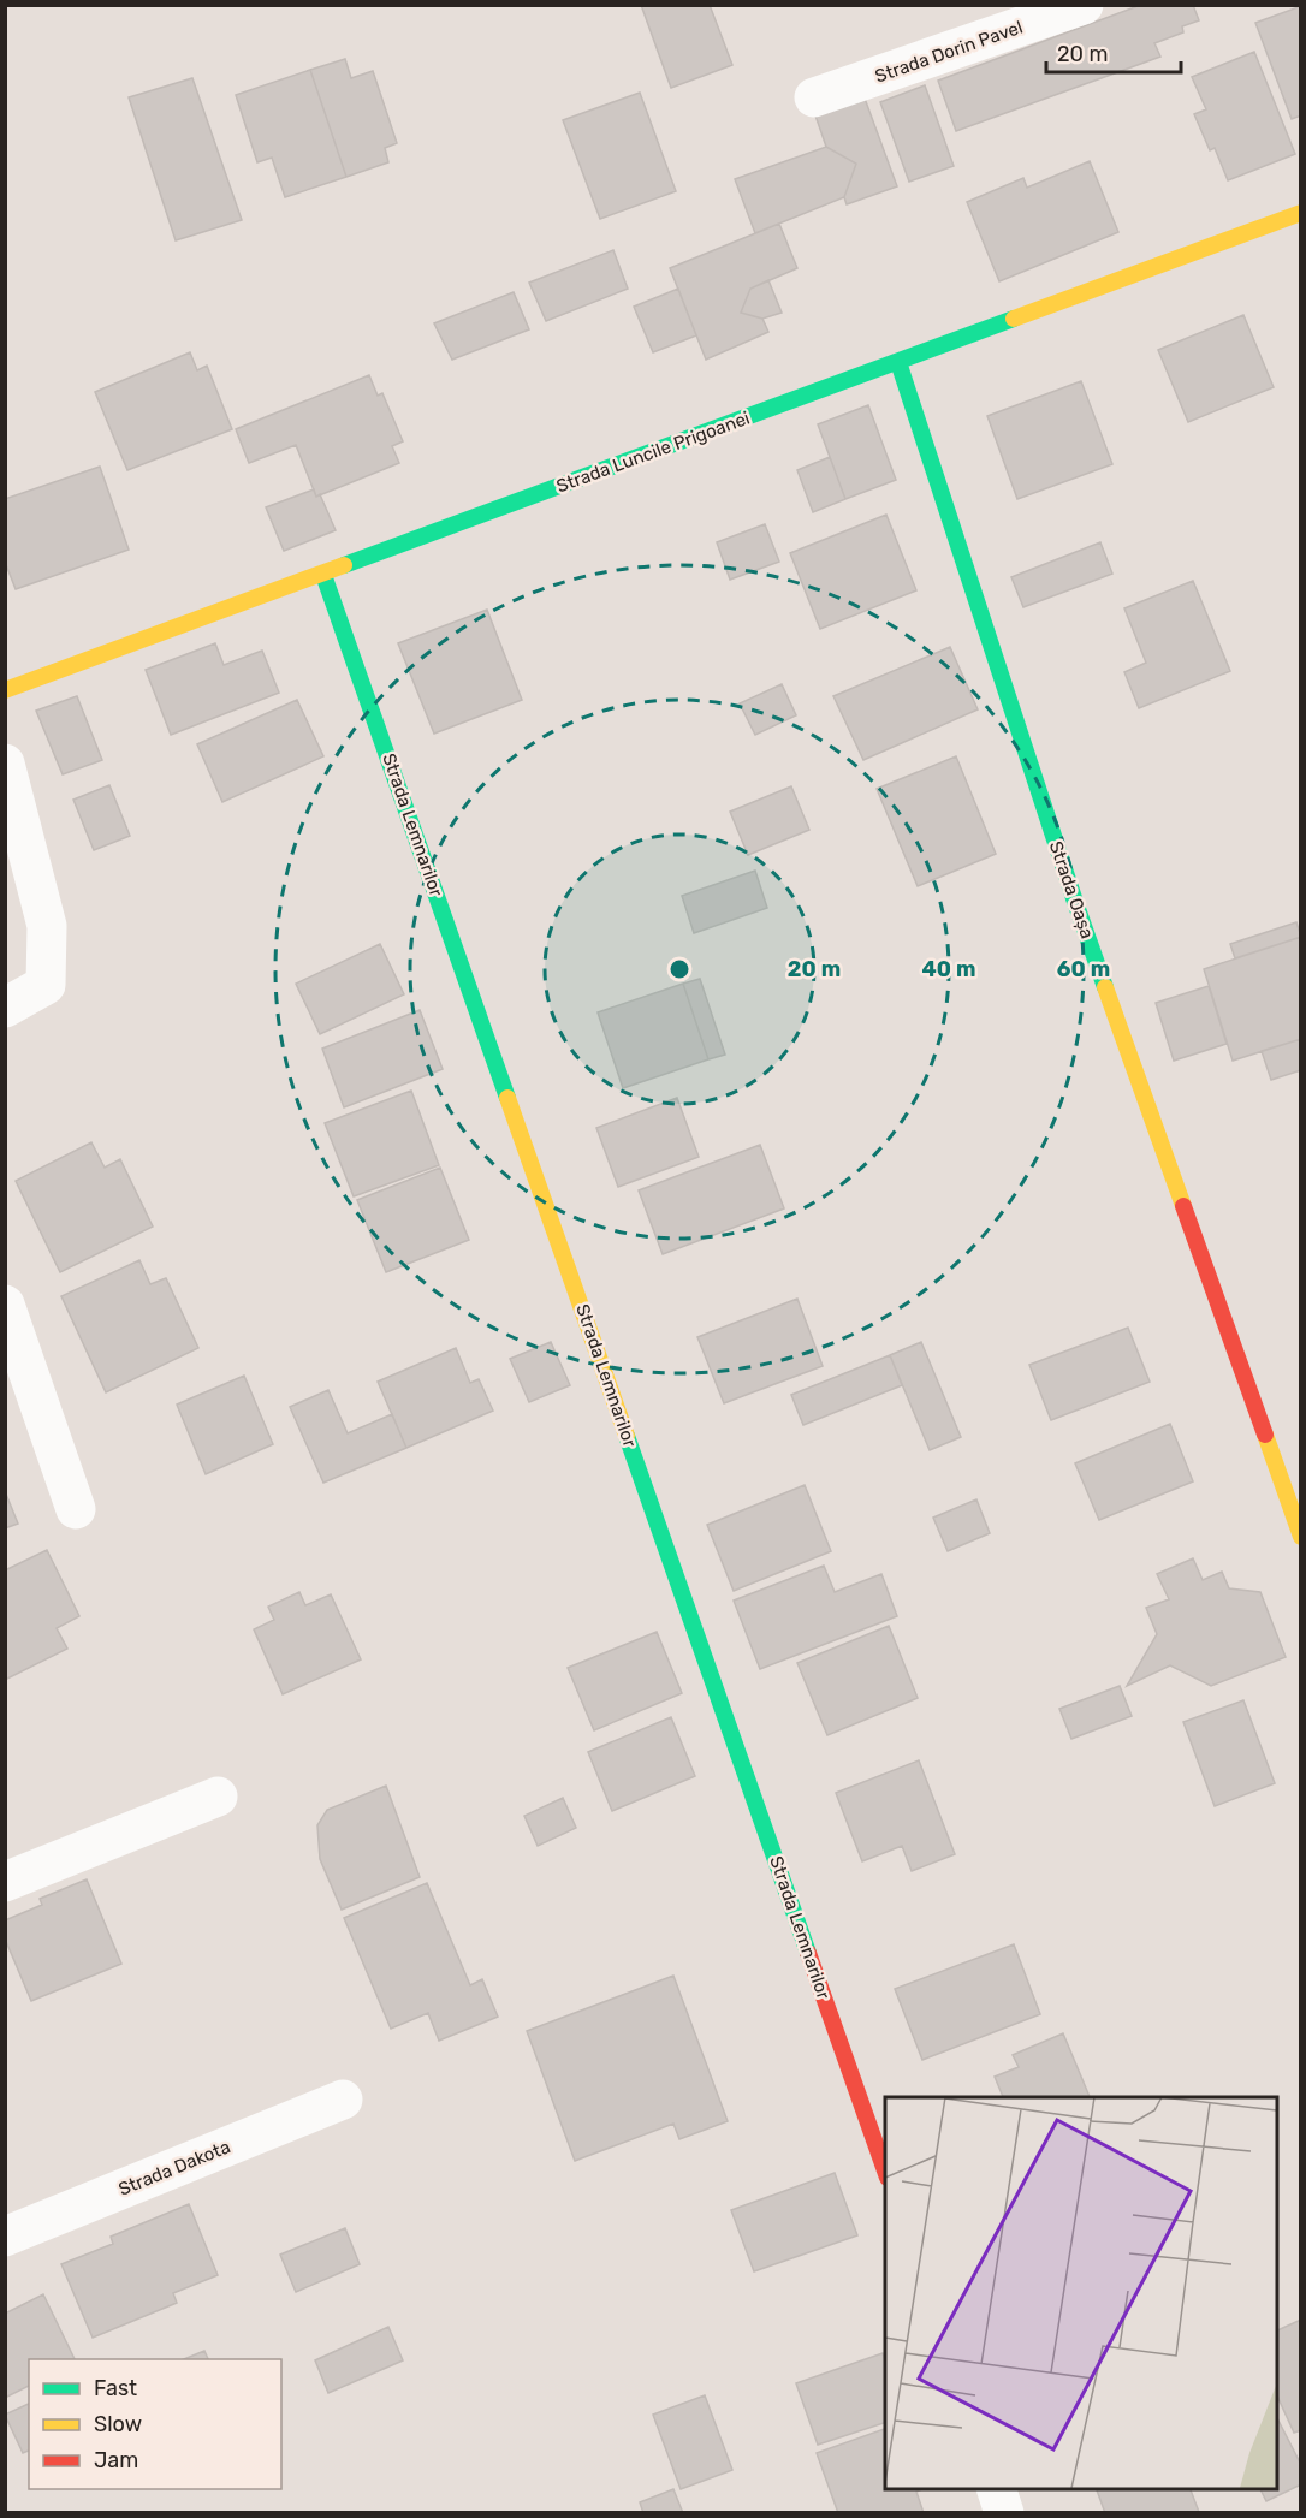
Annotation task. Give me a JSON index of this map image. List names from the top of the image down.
{
  "streets": {
    "street": [
      "Strada Dorin Pavel",
      "Strada Luncile Prigoanei",
      "Strada Lemnarilor",
      "Strada Oașa",
      "Strada Dakota"
    ]
  },
  "crossings": [
    ["Strada Luncile Prigoanei", "Strada Lemnarilor"],
    ["Strada Luncile Prigoanei", "Strada Oașa"]
  ],
  "legend": ["Fast", "Slow", "Jam"],
  "scale_bar": "20 m",
  "rings": ["20 m", "40 m", "60 m"]
}
